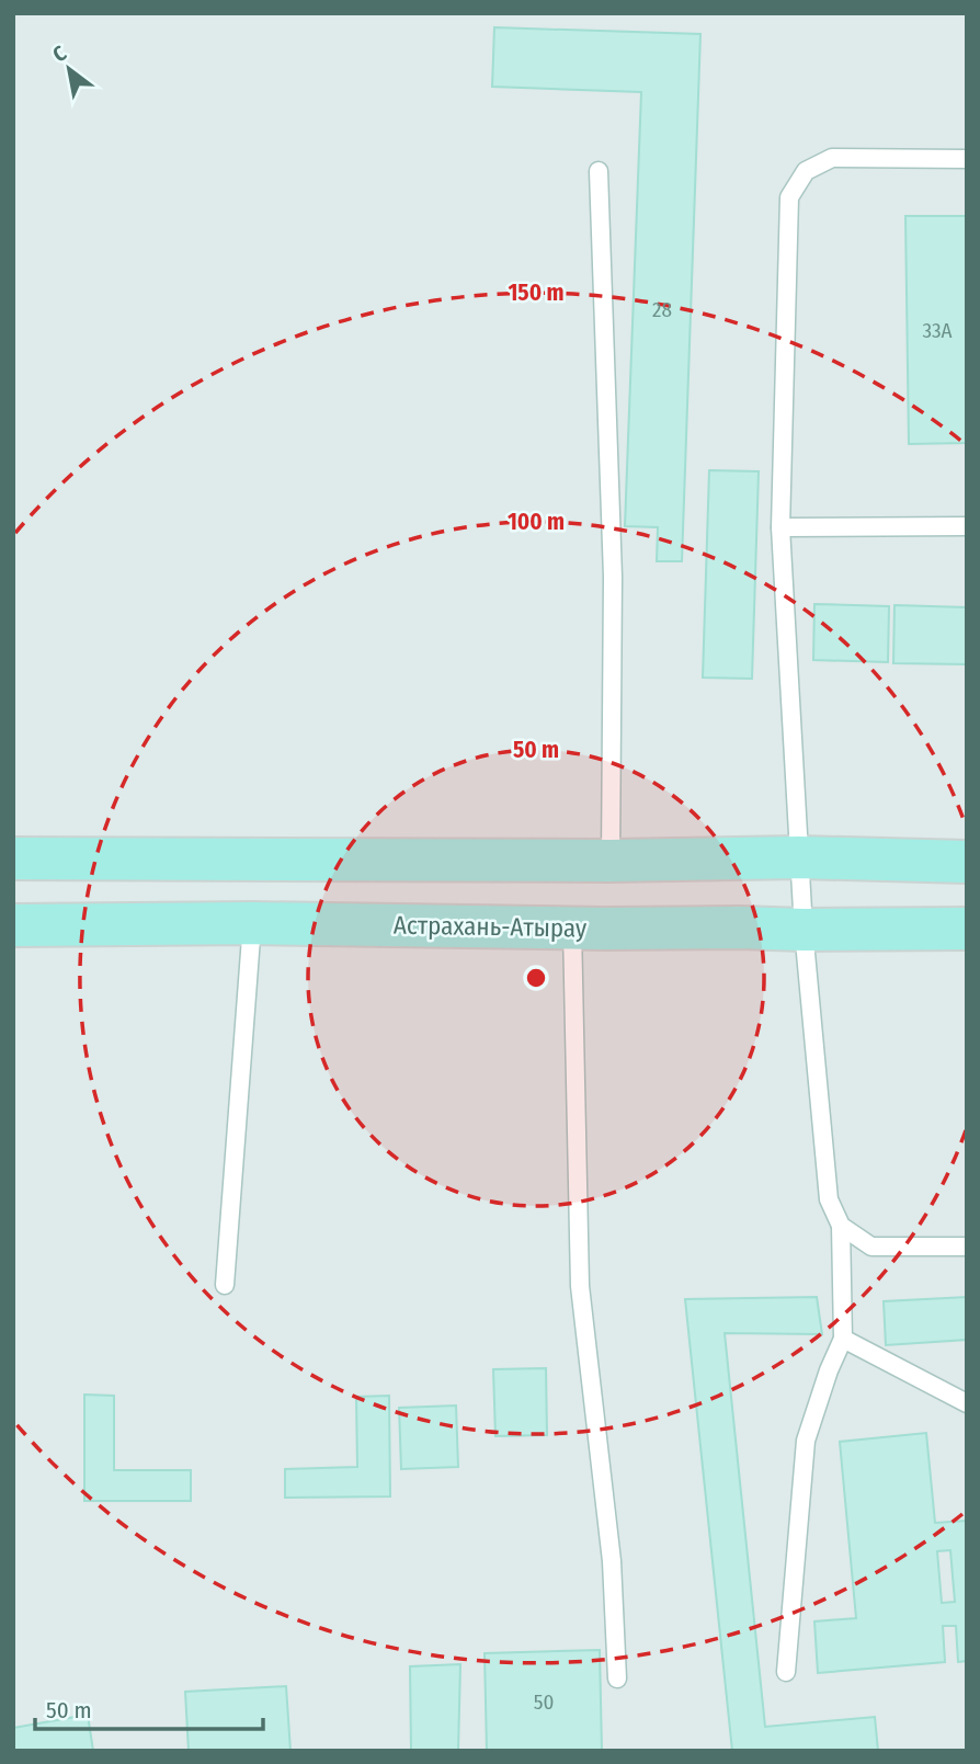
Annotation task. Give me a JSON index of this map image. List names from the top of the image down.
{
  "streets": {
    "highway": ["Астрахань-Атырау"]
  },
  "house_numbers": ["28", "33А", "50"],
  "scale_bar": "50 m",
  "north": "top left",
  "rings": ["150 m", "100 m", "50 m"]
}
